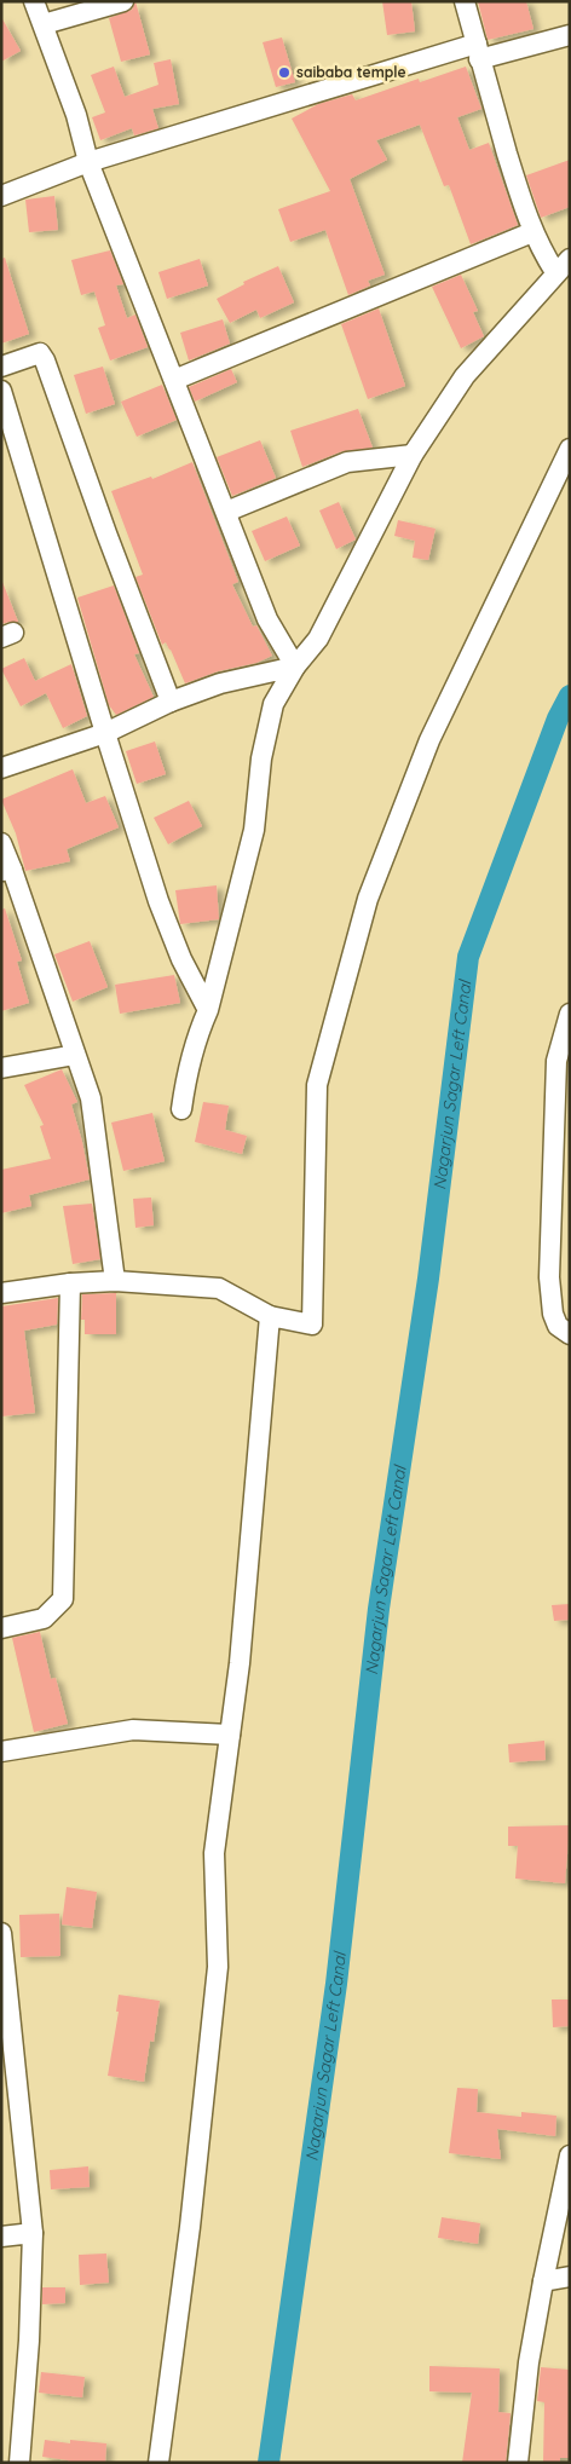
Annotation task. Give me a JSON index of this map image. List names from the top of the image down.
{
  "water": ["Nagarjun Sagar Left Canal"],
  "places": ["saibaba temple"]
}
